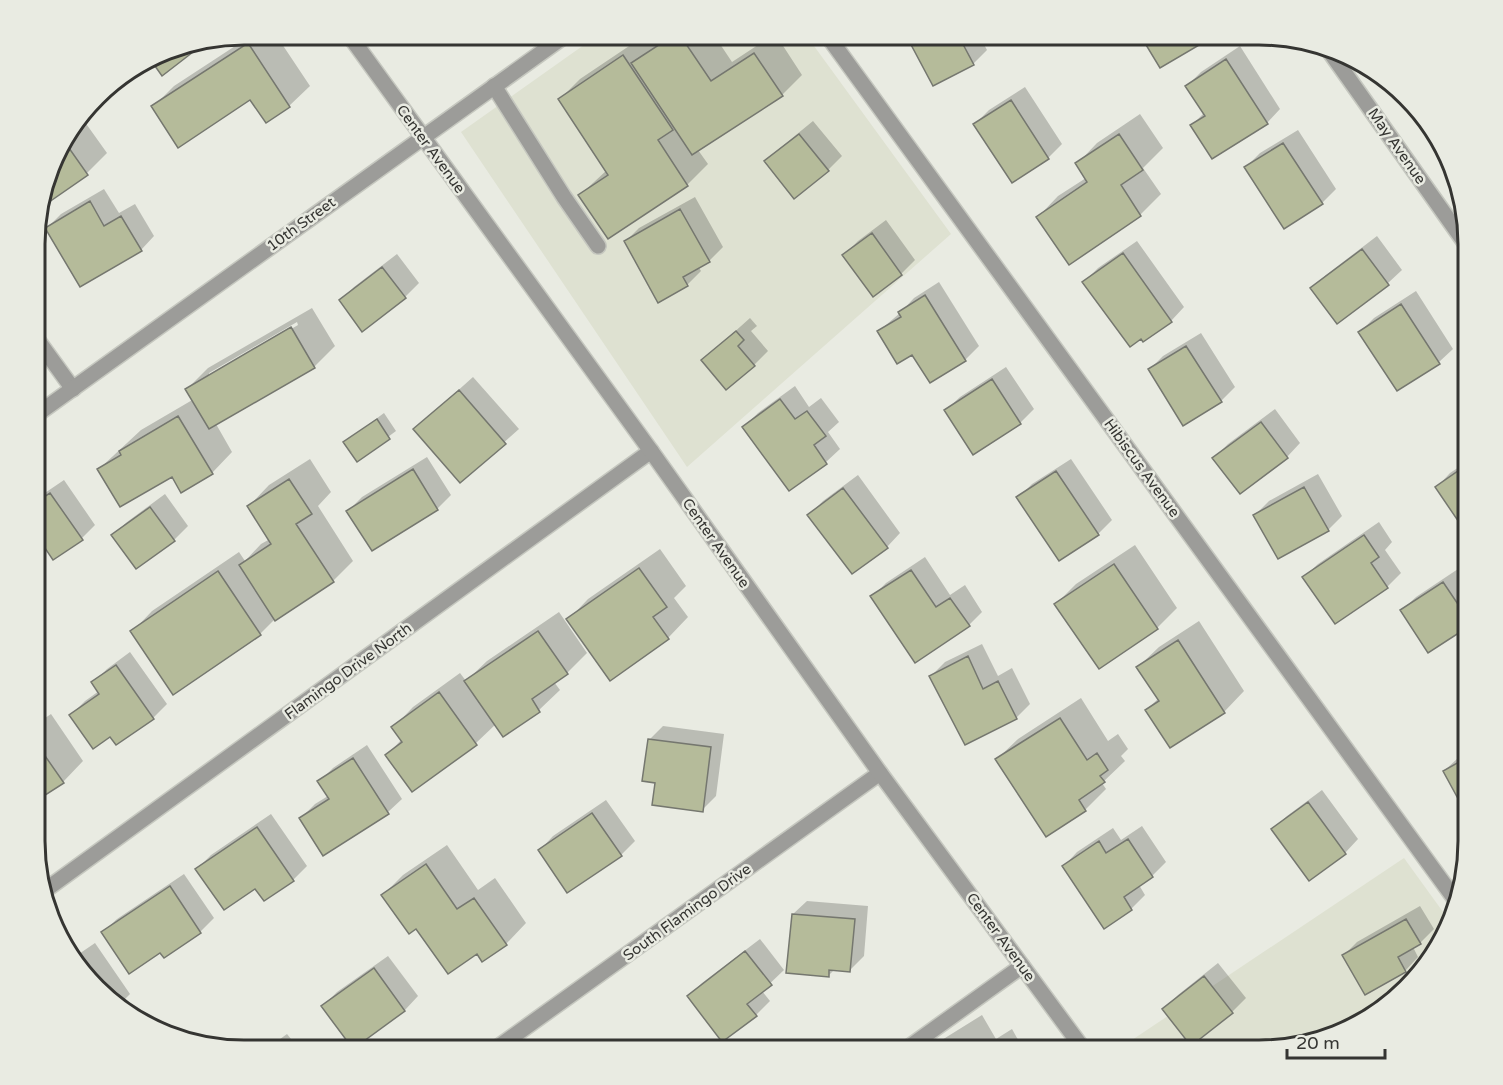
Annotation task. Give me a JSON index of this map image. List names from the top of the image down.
{
  "streets": {
    "street": [
      "May Avenue",
      "Center Avenue",
      "10th Street",
      "Hibiscus Avenue",
      "Flamingo Drive North",
      "South Flamingo Drive"
    ]
  },
  "crossings": [
    ["Center Avenue", "10th Street"],
    ["Center Avenue", "Flamingo Drive North"],
    ["Center Avenue", "South Flamingo Drive"]
  ],
  "scale_bar": "20 m"
}
